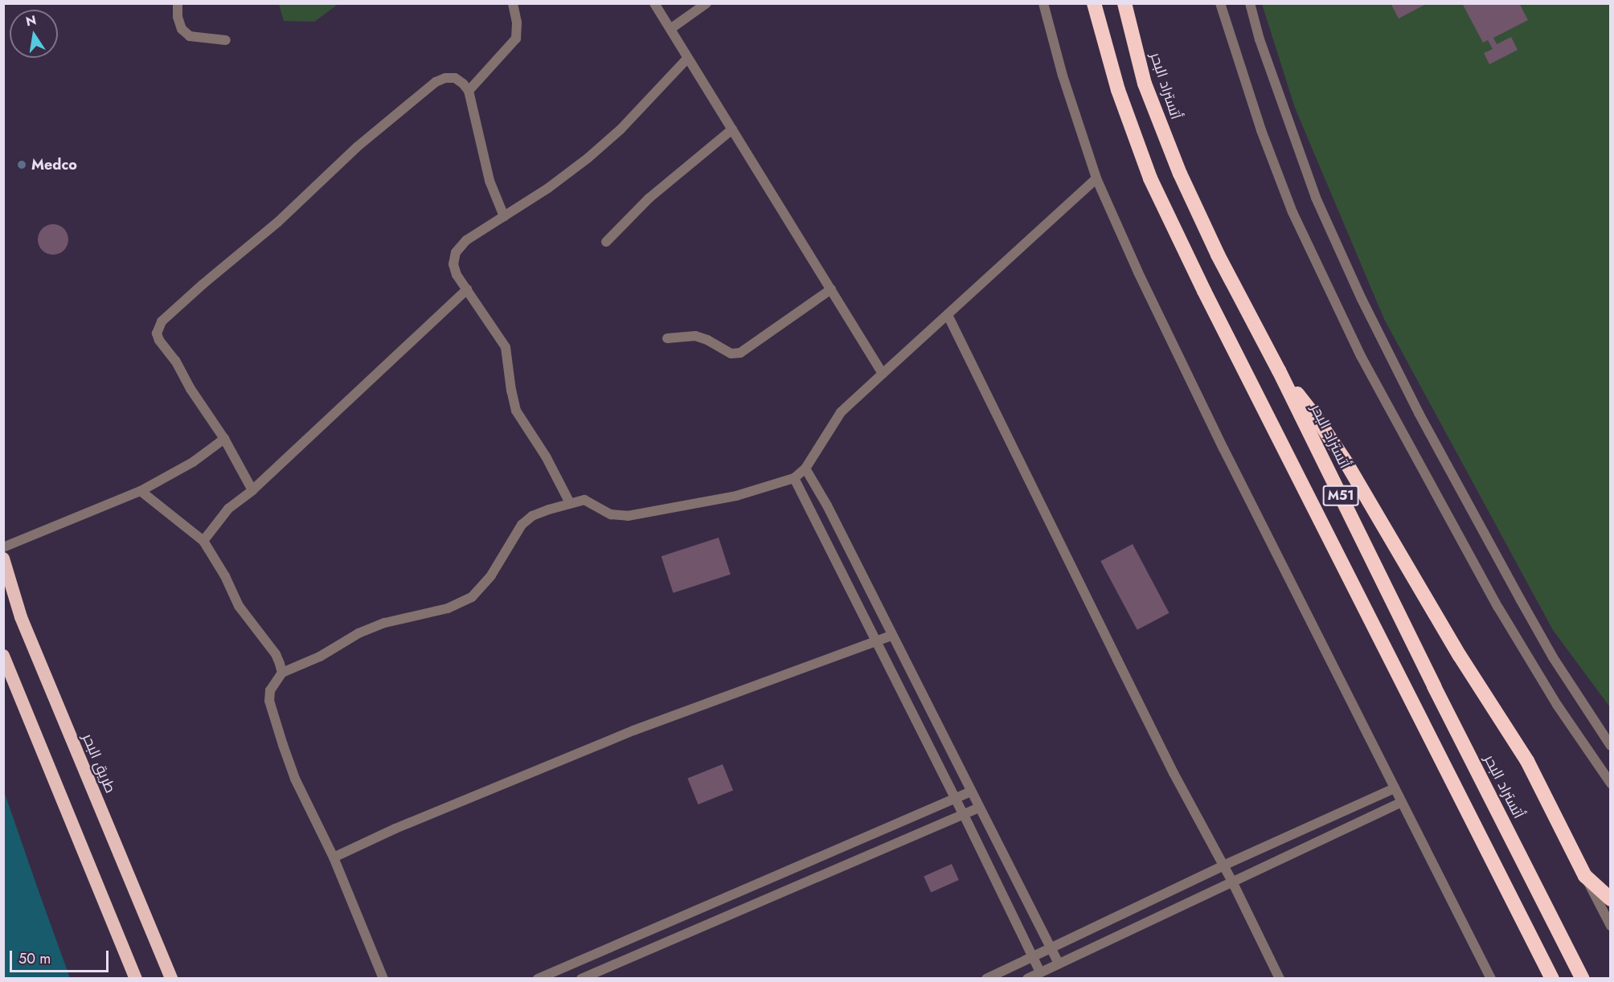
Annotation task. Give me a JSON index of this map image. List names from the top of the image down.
{
  "streets": {
    "highway": ["أتستراد البحر", "M51", "طريق البحر"]
  },
  "places": ["Medco"],
  "scale_bar": "50 m",
  "north": "top"
}
